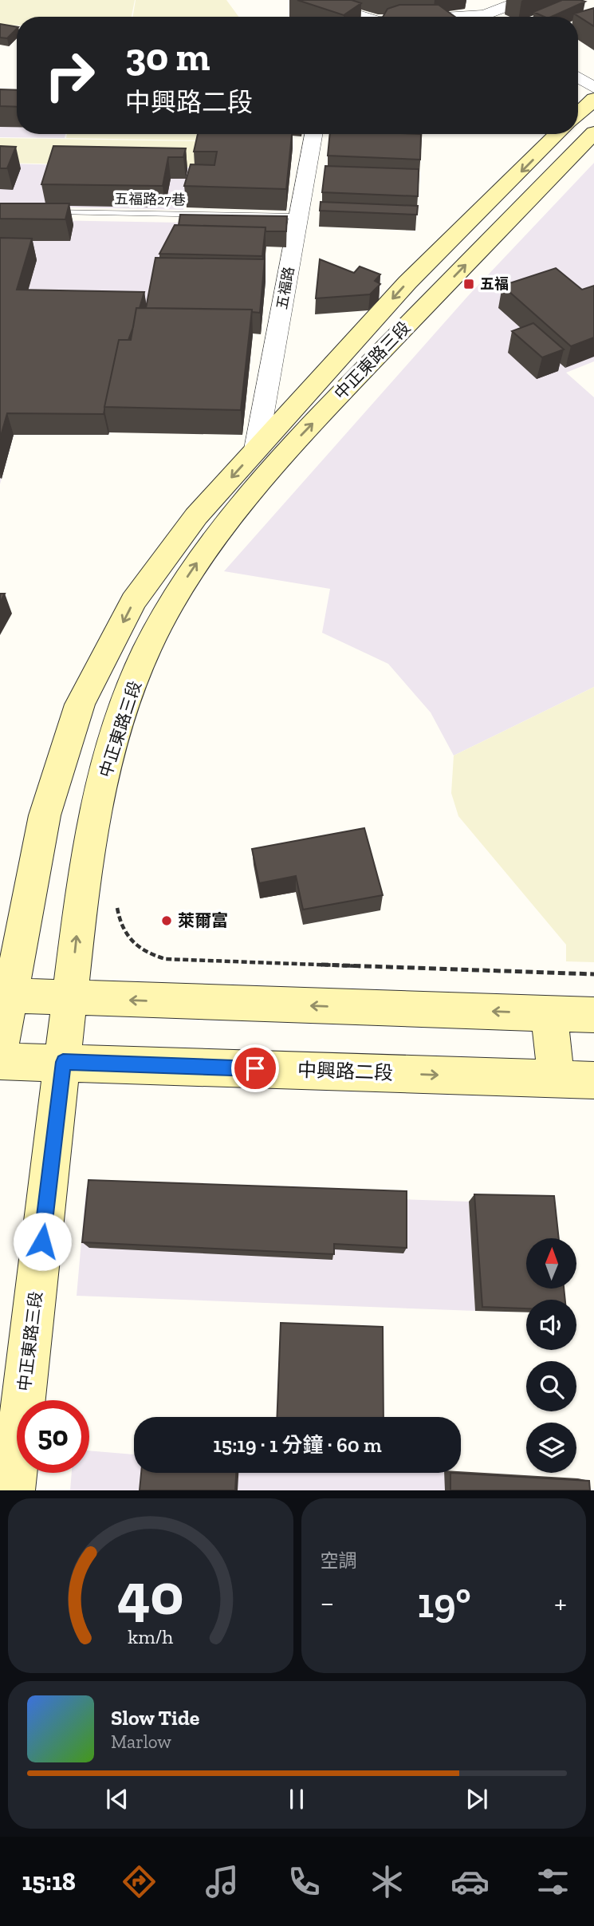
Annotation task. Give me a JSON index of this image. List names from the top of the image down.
{
  "streets": {
    "main road": ["中正東路三段", "中興路二段"],
    "street": ["五福路"],
    "lane": ["五福路27巷"]
  },
  "crossings": [
    ["五福路27巷", "五福路"],
    ["五福路", "中正東路三段"],
    ["中正東路三段", "中興路二段"]
  ],
  "places": {
    "transit": ["五福"],
    "other": ["萊爾富"]
  },
  "north": "top",
  "page": {
    "turn": ["30 m", "中興路二段"],
    "limit": "50",
    "trip": "15:19 · 1 分鐘 · 60 m",
    "tile": "空調",
    "heat": ["−", "19°", "+"],
    "song": ["Slow Tide", "Marlow"],
    "tabs": "15:18",
    "gauge": ["40", "km/h"]
  }
}
